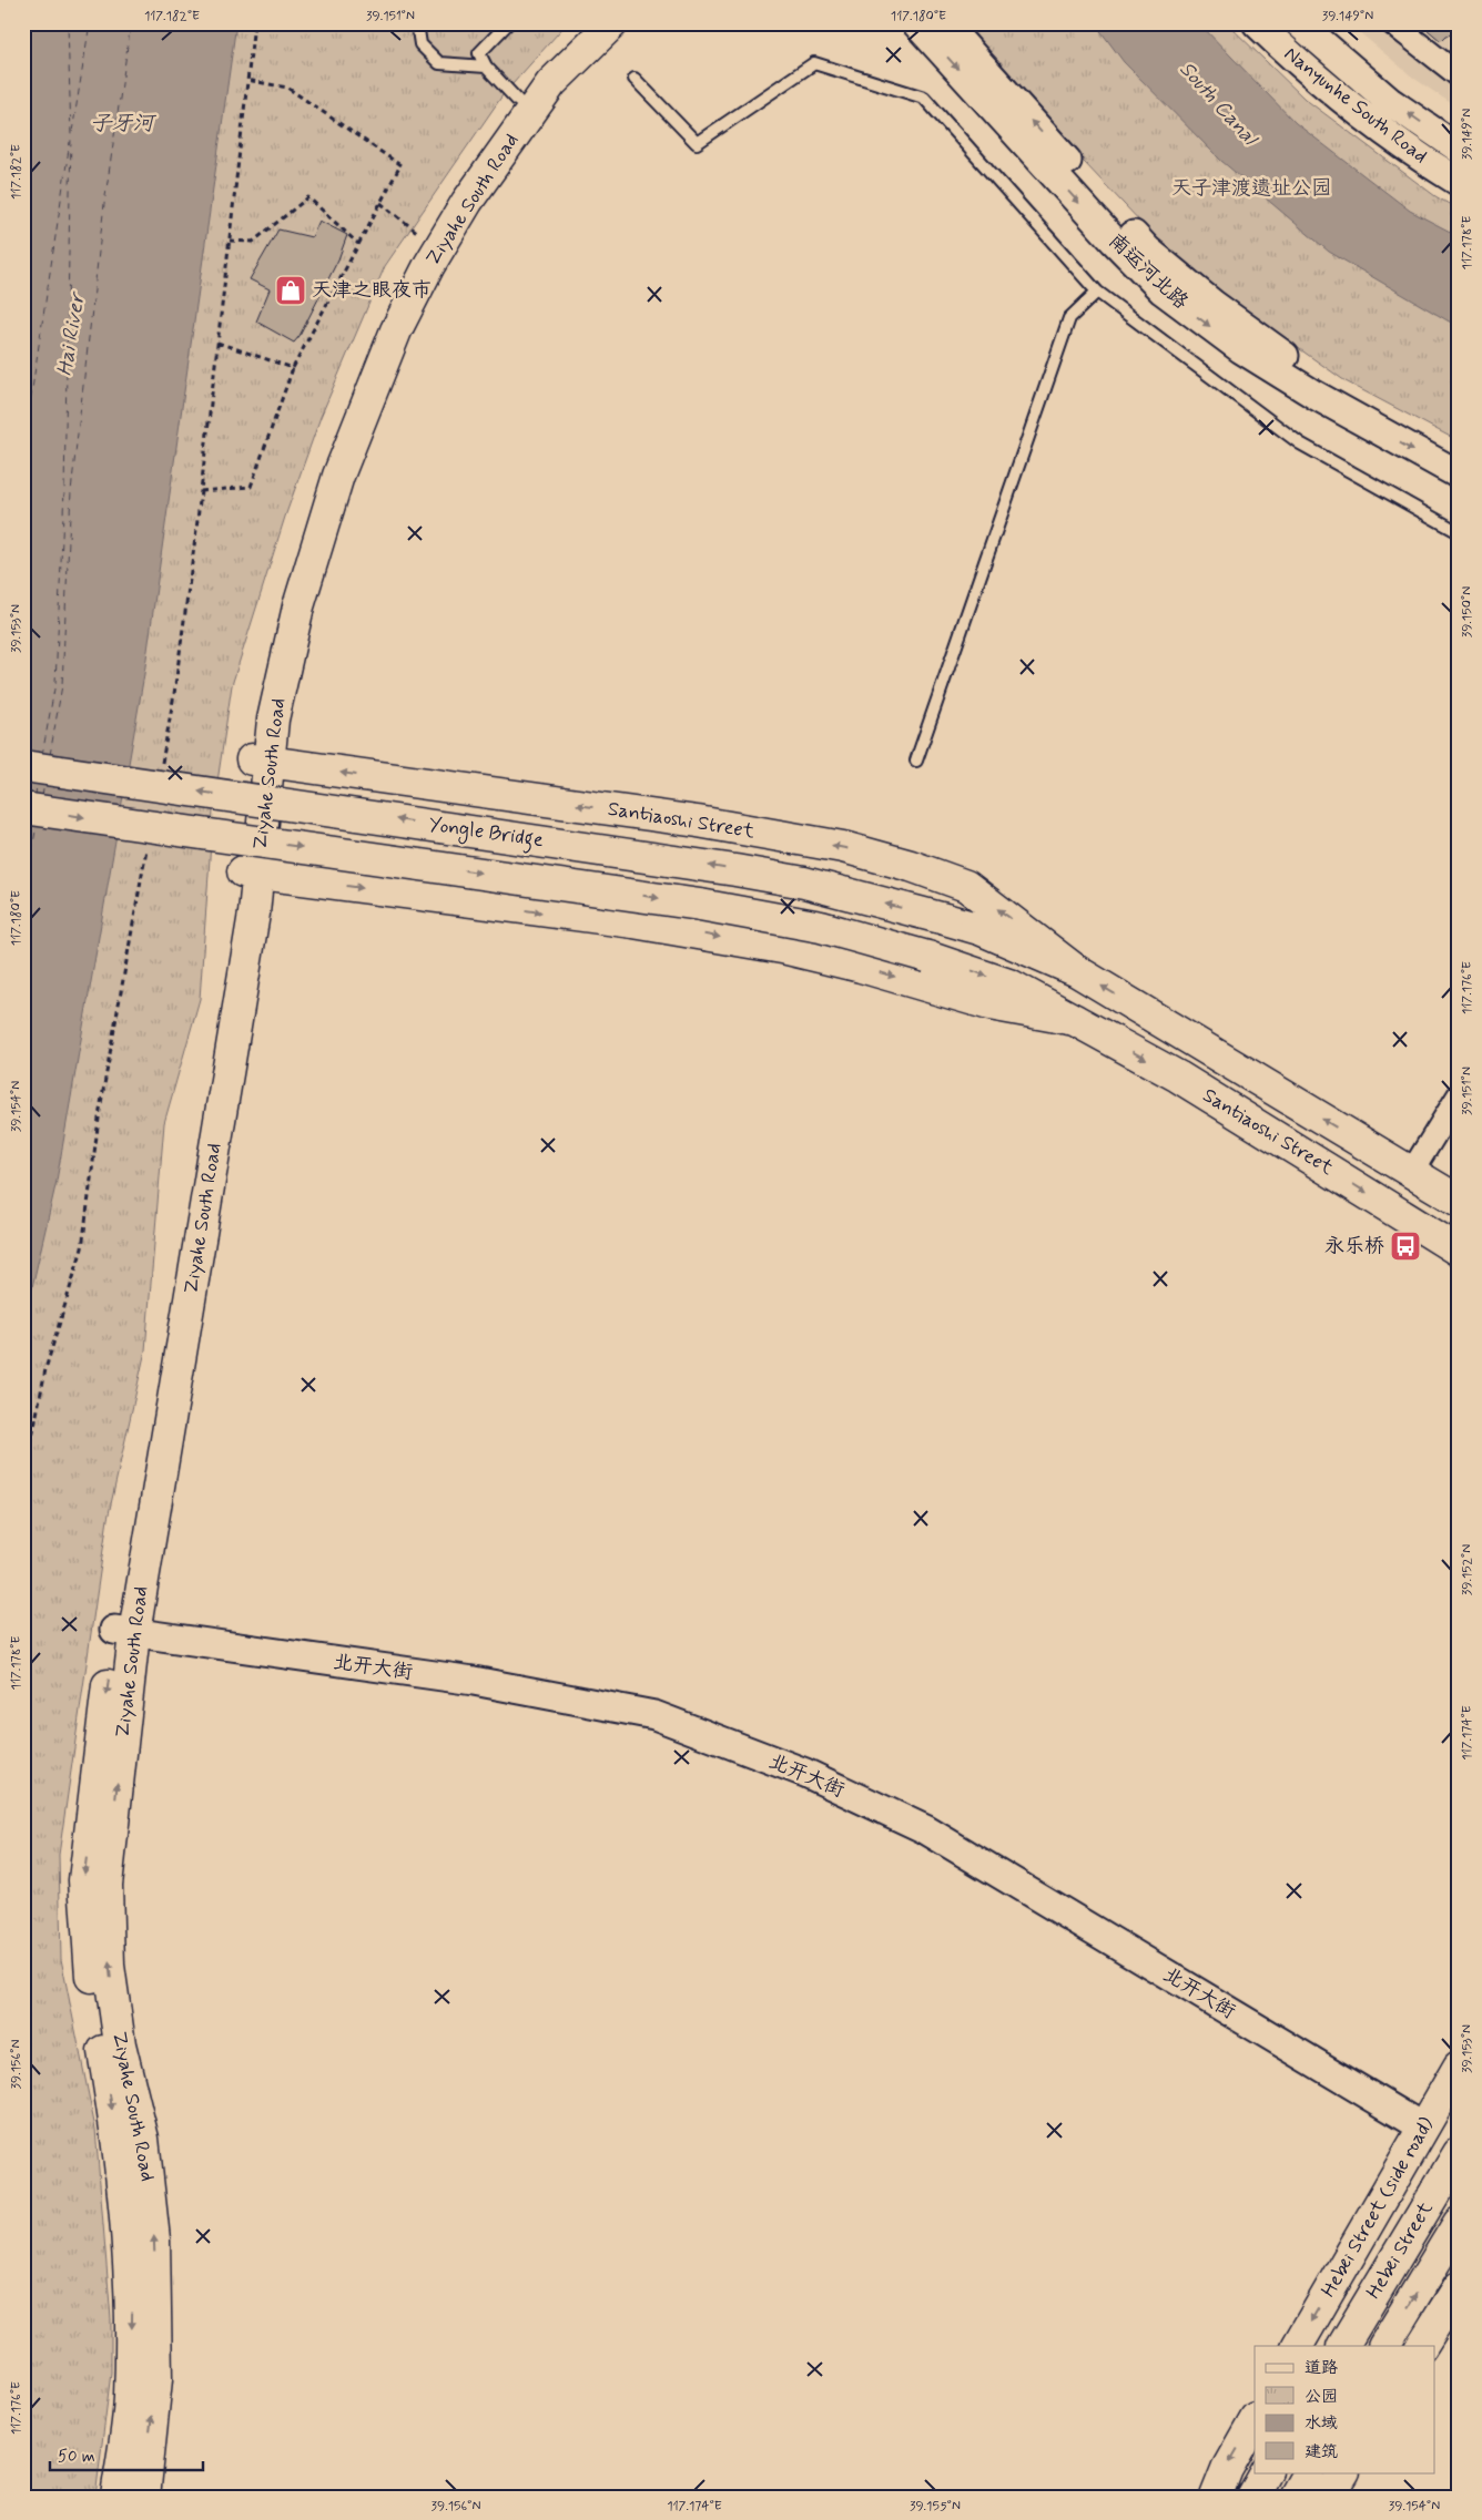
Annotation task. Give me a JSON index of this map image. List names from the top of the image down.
{
  "streets": {
    "main road": [
      "Ziyahe South Road",
      "Santiaoshi Street",
      "Yongle Bridge",
      "Hebei Street (side road)",
      "Hebei Street"
    ],
    "street": ["Nanyunhe South Road", "南运河北路", "北开大街"]
  },
  "crossings": [
    ["Ziyahe South Road", "Santiaoshi Street"],
    ["Ziyahe South Road", "北开大街"],
    ["Santiaoshi Street", "Yongle Bridge"],
    ["北开大街", "Hebei Street (side road)"]
  ],
  "one_way": ["Hebei Street (side road)"],
  "water": ["South Canal", "子牙河", "Hai River"],
  "parks": ["天子津渡遗址公园"],
  "places": {
    "shop": ["天津之眼夜市"],
    "bus stop": ["永乐桥"]
  },
  "legend": [
    "道路",
    "公园",
    "水域",
    "建筑"
  ],
  "scale_bar": "50 m",
  "coordinates": [
    "117.182°E",
    "39.151°N",
    "117.180°E",
    "39.149°N",
    "117.178°E",
    "39.150°N",
    "39.153°N",
    "117.176°E",
    "39.154°N",
    "39.152°N",
    "117.174°E",
    "39.156°N",
    "39.155°N"
  ]
}
